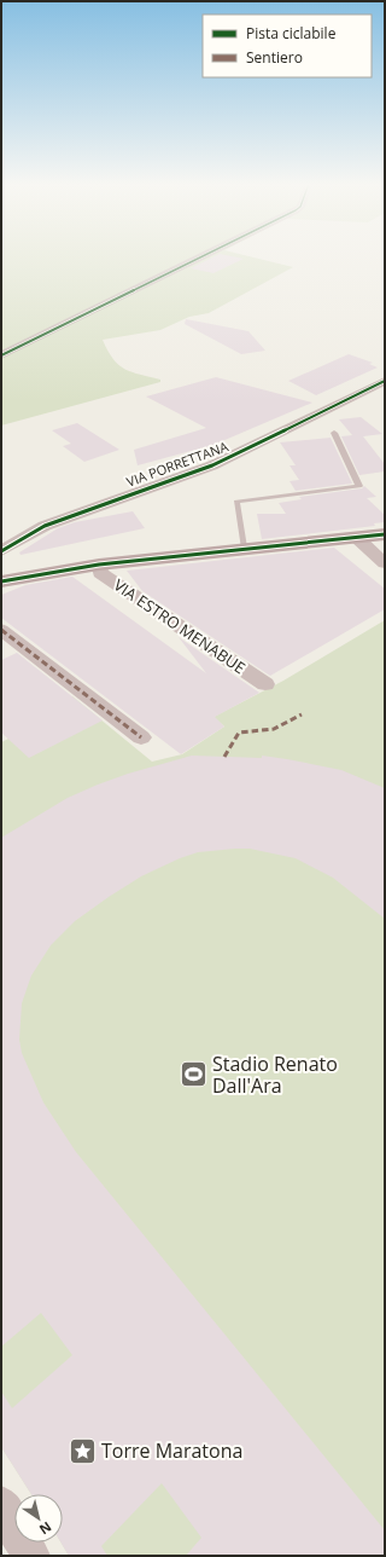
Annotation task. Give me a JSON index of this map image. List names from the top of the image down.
{
  "streets": {
    "street": ["VIA PORRETTANA", "VIA ESTRO MENABUE"]
  },
  "places": {
    "sports": ["Stadio Renato Dall'Ara"],
    "place": ["Torre Maratona"]
  },
  "legend": ["Pista ciclabile", "Sentiero"],
  "north": "bottom right"
}
